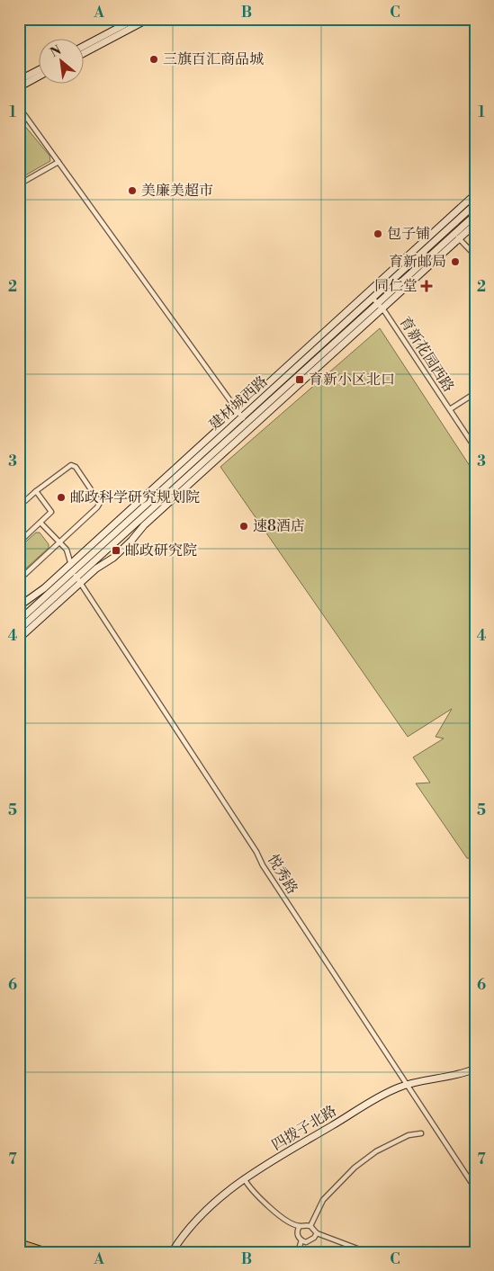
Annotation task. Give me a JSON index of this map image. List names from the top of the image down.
{
  "streets": {
    "street": [
      "育新花园西路",
      "建材城西路",
      "悦秀路",
      "四拨子北路"
    ]
  },
  "crossings": [
    ["育新花园西路", "建材城西路"],
    ["建材城西路", "悦秀路"],
    ["悦秀路", "四拨子北路"]
  ],
  "places": {
    "other": [
      "三旗百汇商品城",
      "美廉美超市",
      "包子铺",
      "育新邮局",
      "邮政科学研究规划院",
      "速8酒店"
    ],
    "health": ["同仁堂"],
    "transit": ["育新小区北口", "邮政研究院"]
  },
  "north": "top left",
  "grid": {
    "columns": ["A", "B", "C"],
    "rows": [
      "1",
      "2",
      "3",
      "4",
      "5",
      "6",
      "7"
    ]
  }
}
